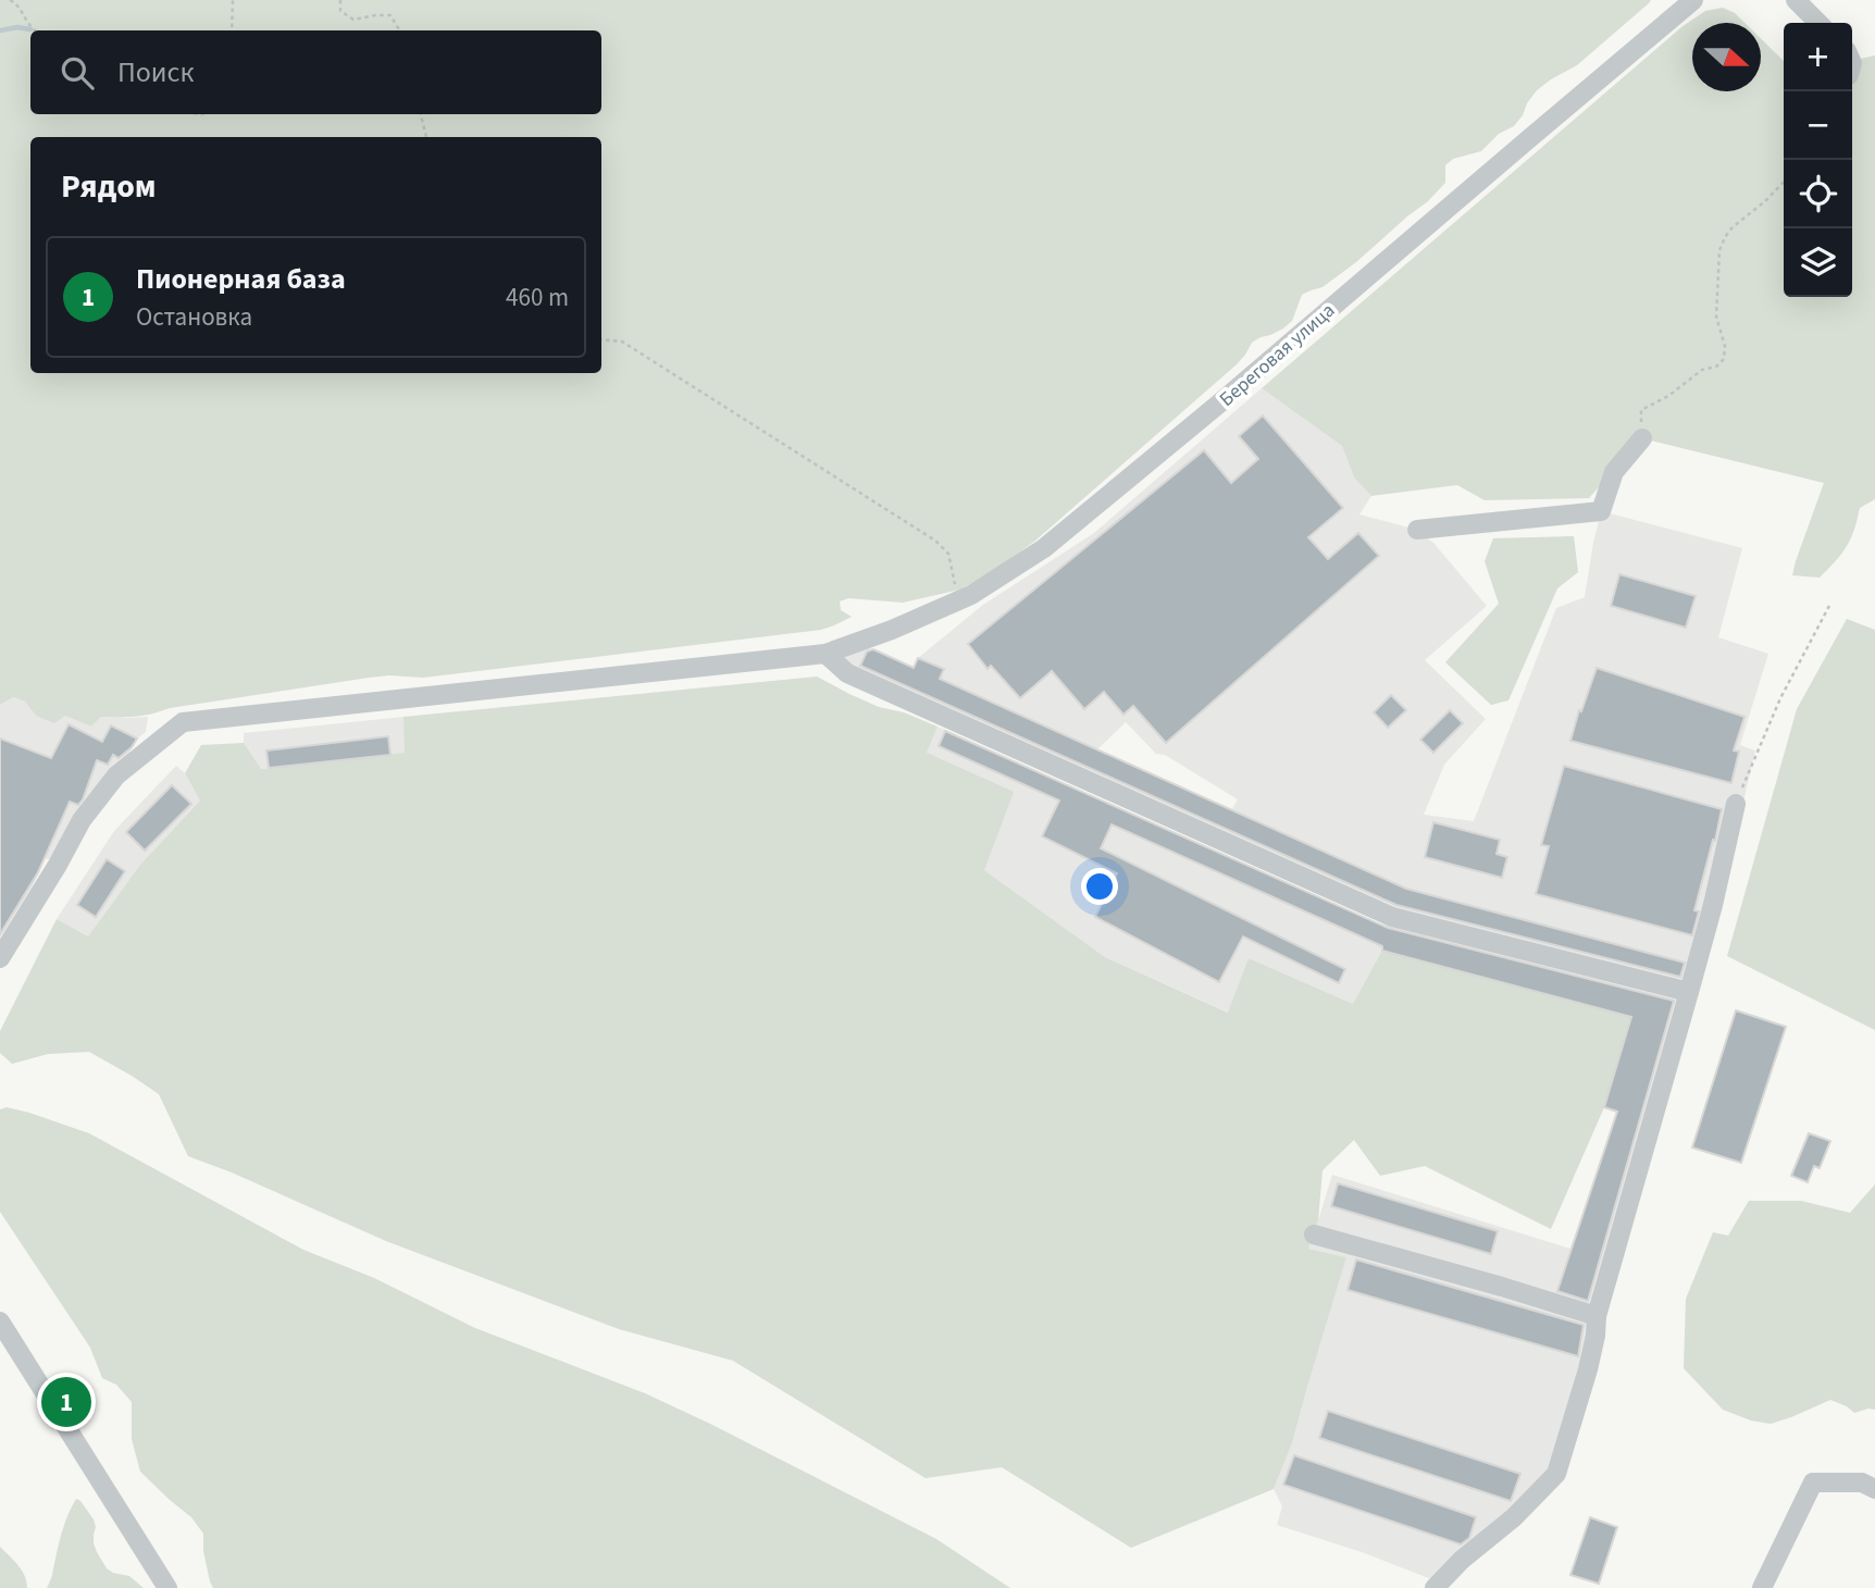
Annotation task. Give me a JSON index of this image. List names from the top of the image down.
{
  "streets": {
    "street": ["Береговая улица"]
  },
  "north": "right",
  "page": {
    "map_buttons": ["+", "−"],
    "search": "Поиск",
    "heading": "Рядом",
    "list": [
      {
        "mark": "1",
        "name": "Пионерная база",
        "note": "Остановка",
        "value": "460 m"
      }
    ],
    "pins": "1"
  }
}
